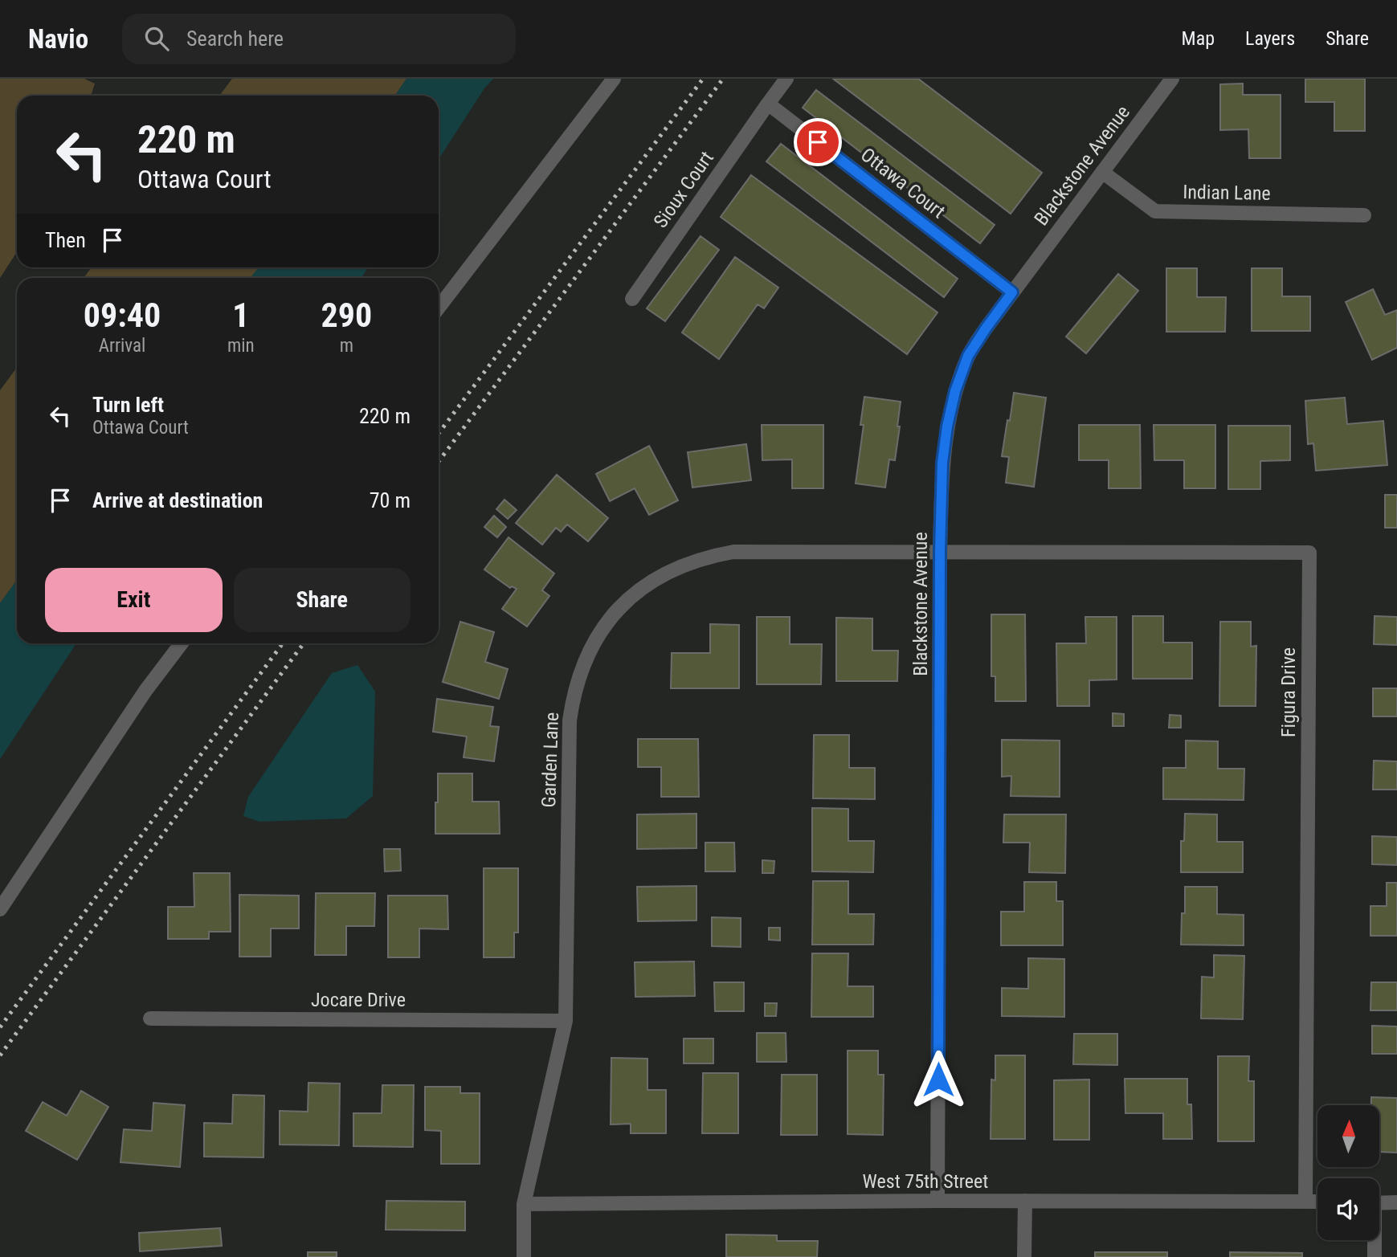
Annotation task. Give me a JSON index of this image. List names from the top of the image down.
{
  "streets": {
    "street": [
      "Blackstone Avenue",
      "Ottawa Court",
      "Sioux Court",
      "Indian Lane",
      "Figura Drive",
      "Garden Lane",
      "Jocare Drive",
      "West 75th Street"
    ]
  },
  "crossings": [
    ["Blackstone Avenue", "Ottawa Court"],
    ["Blackstone Avenue", "Indian Lane"],
    ["Blackstone Avenue", "Figura Drive"],
    ["Blackstone Avenue", "Garden Lane"],
    ["Blackstone Avenue", "West 75th Street"],
    ["Ottawa Court", "Sioux Court"],
    ["Figura Drive", "Garden Lane"],
    ["Figura Drive", "West 75th Street"],
    ["Garden Lane", "Jocare Drive"],
    ["Garden Lane", "West 75th Street"]
  ],
  "north": "top",
  "page": {
    "header": "Navio",
    "search": "Search here",
    "nav": ["Map", "Layers", "Share"],
    "turn": ["220 m", "Ottawa Court"],
    "then": "Then",
    "eta": [
      "09:40",
      "Arrival",
      "1",
      "min",
      "290",
      "m"
    ],
    "list": [
      {
        "name": "Turn left",
        "note": "Ottawa Court",
        "value": "220 m"
      },
      {
        "name": "Arrive at destination",
        "value": "70 m"
      }
    ],
    "buttons": ["Exit", "Share"]
  }
}
